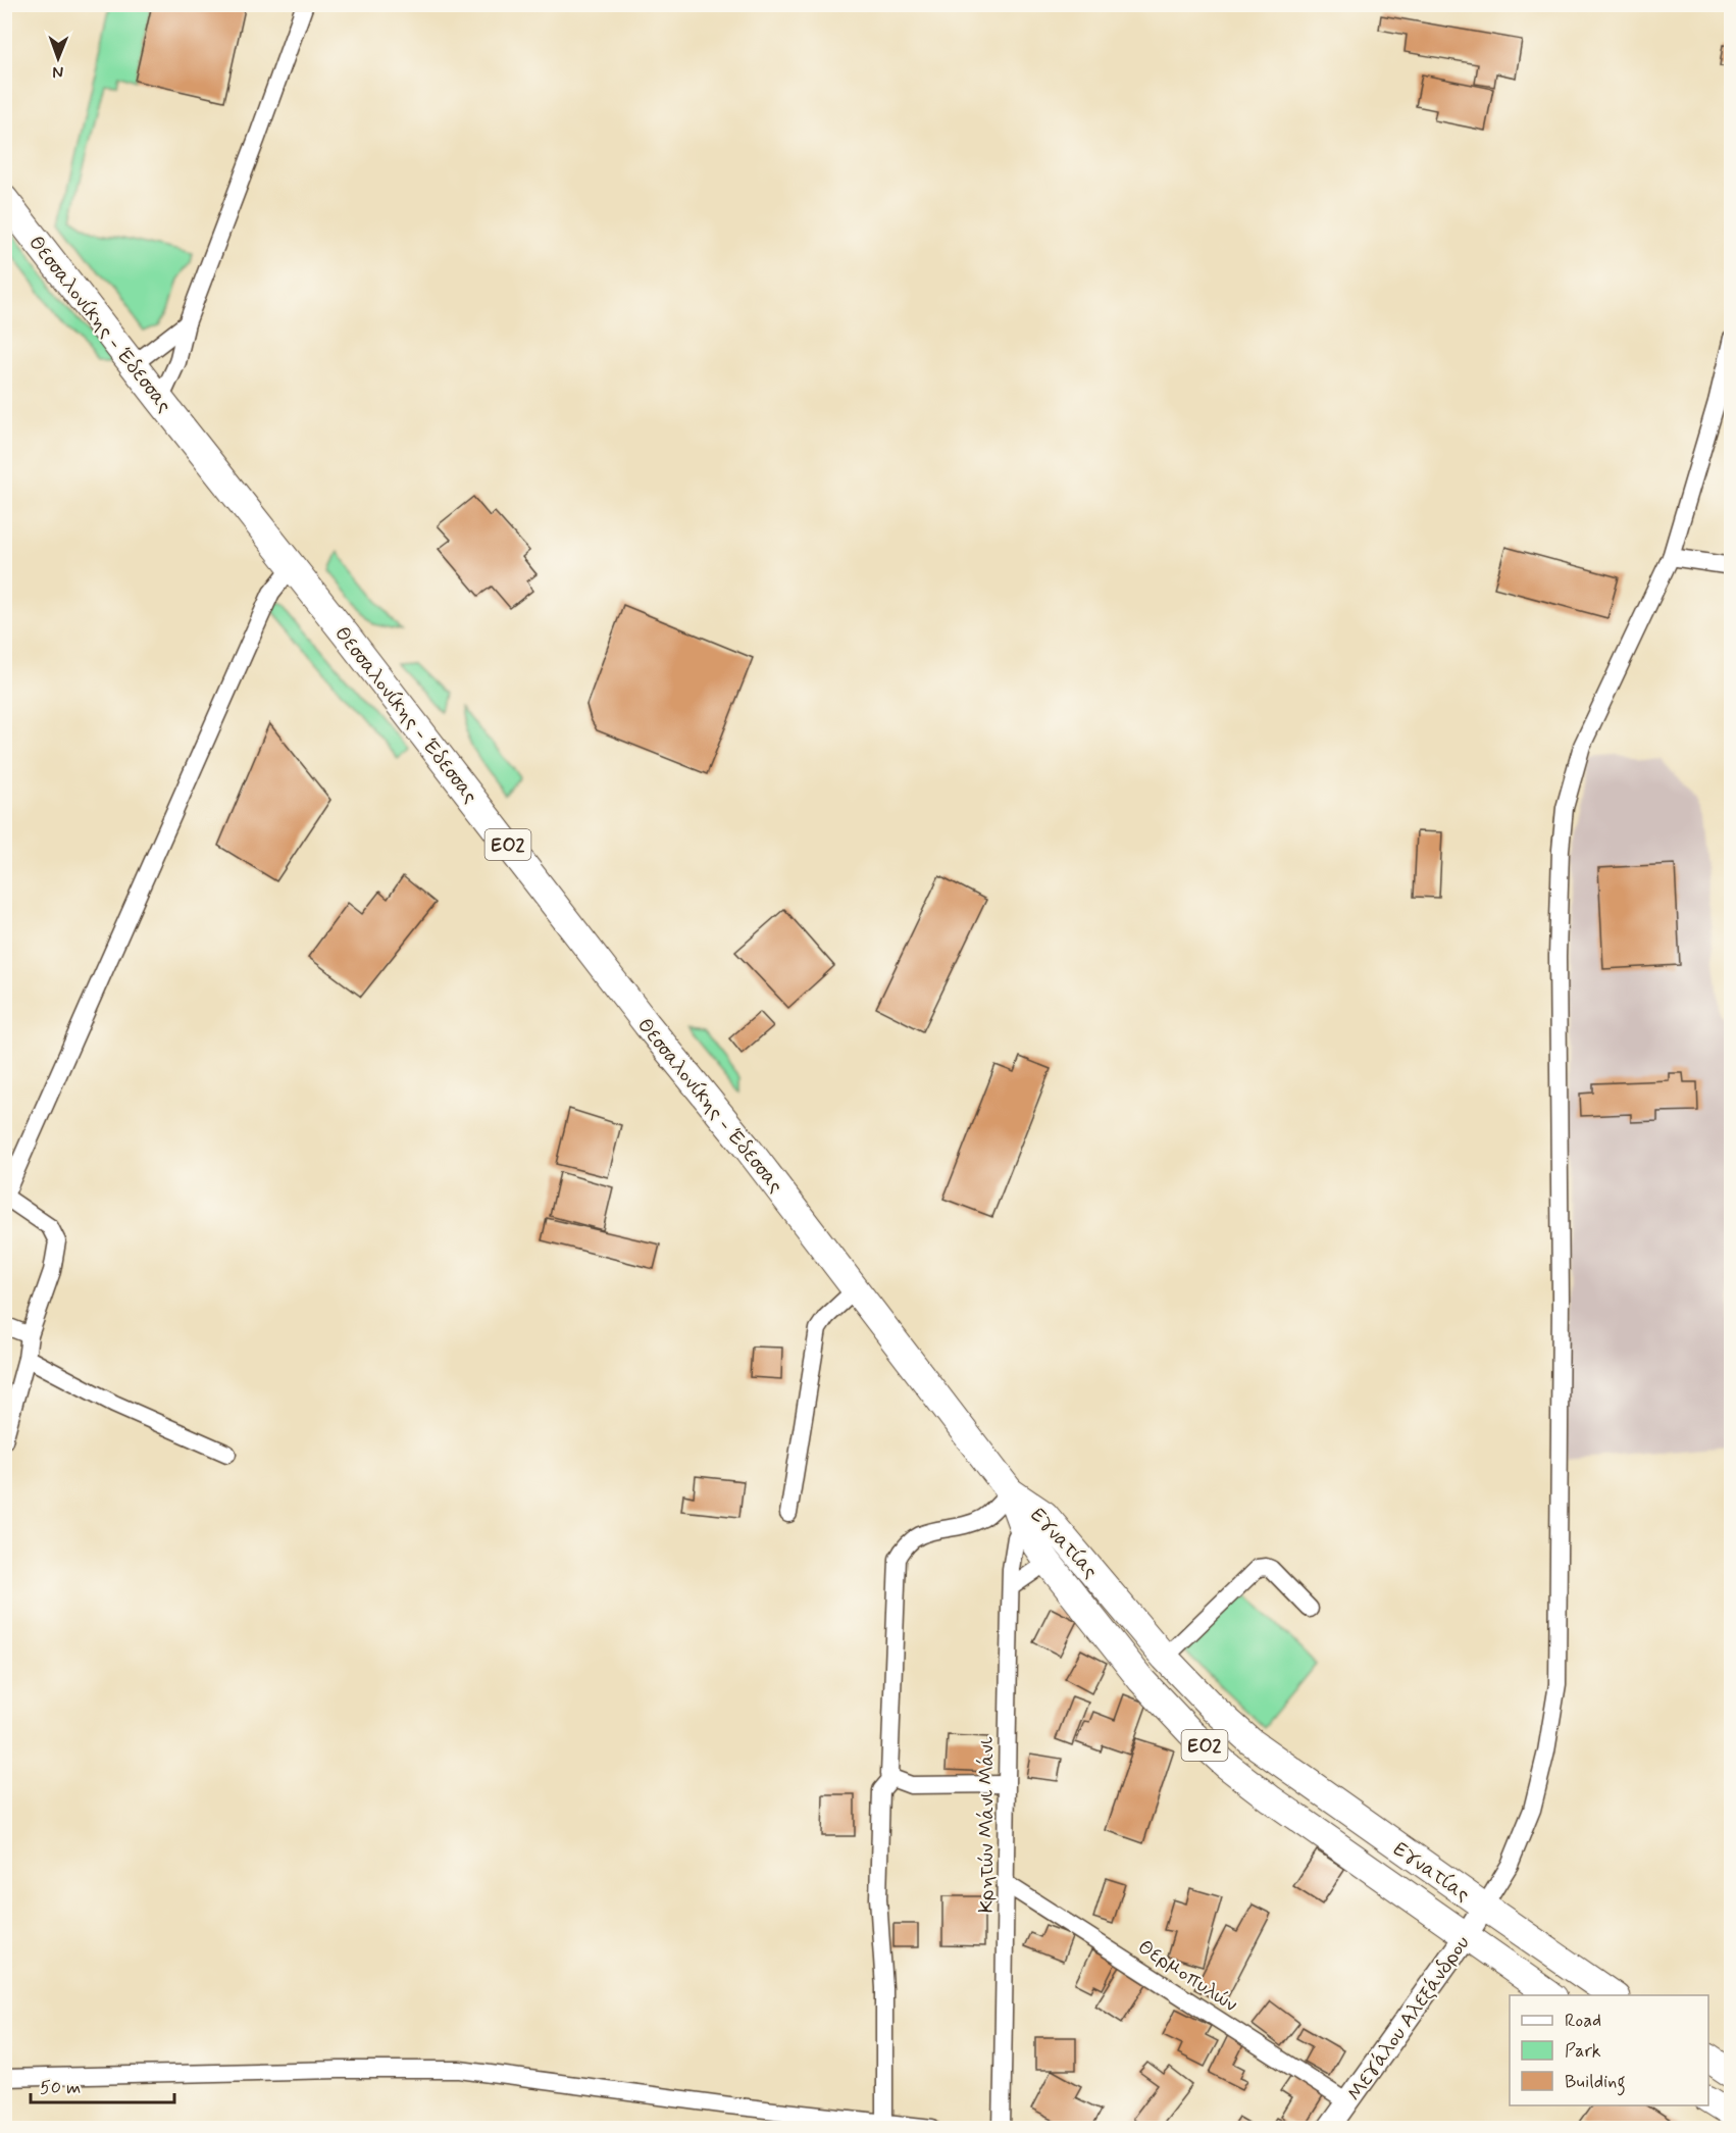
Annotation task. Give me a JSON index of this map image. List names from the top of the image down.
{
  "streets": {
    "highway": ["Θεσσαλονίκης - Έδεσσας", "ΕΟ2", "Εγνατίας"],
    "main road": ["Μεγάλου Αλεξάνδρου"],
    "street": ["Κρητών Μάνι Μάνι", "Θερμοπυλών"]
  },
  "crossings": [
    ["Θεσσαλονίκης - Έδεσσας", "Εγνατίας"],
    ["Εγνατίας", "Κρητών Μάνι Μάνι"],
    ["Εγνατίας", "Μεγάλου Αλεξάνδρου"],
    ["Κρητών Μάνι Μάνι", "Θερμοπυλών"],
    ["Θερμοπυλών", "Μεγάλου Αλεξάνδρου"]
  ],
  "legend": ["Road", "Park", "Building"],
  "scale_bar": "50 m",
  "north": "bottom"
}
